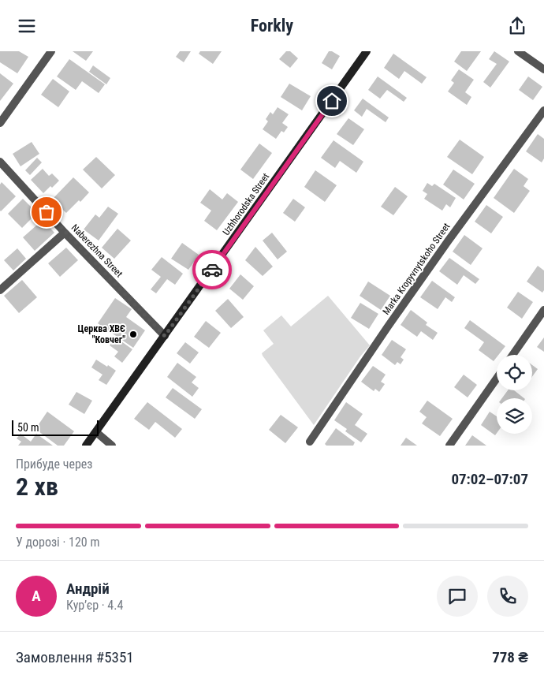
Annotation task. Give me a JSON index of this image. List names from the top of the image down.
{
  "streets": {
    "main road": ["Uzhhorodska Street"],
    "street": ["Naberezhna Street", "Marka Kropyvnytskoho Street"]
  },
  "crossings": [
    ["Uzhhorodska Street", "Naberezhna Street"]
  ],
  "places": ["Церква ХВЄ \"Ковчег\""],
  "scale_bar": "50 m",
  "page": {
    "header": "Forkly",
    "scale": "50 m",
    "heading": ["2 хв", "Прибуде через", "07:02–07:07"],
    "panel": [
      "Андрій",
      "Кур’єр · 4.4",
      "Замовлення #5351",
      "778 ₴"
    ],
    "bar": "У дорозі · 120 m",
    "round": "А"
  }
}
